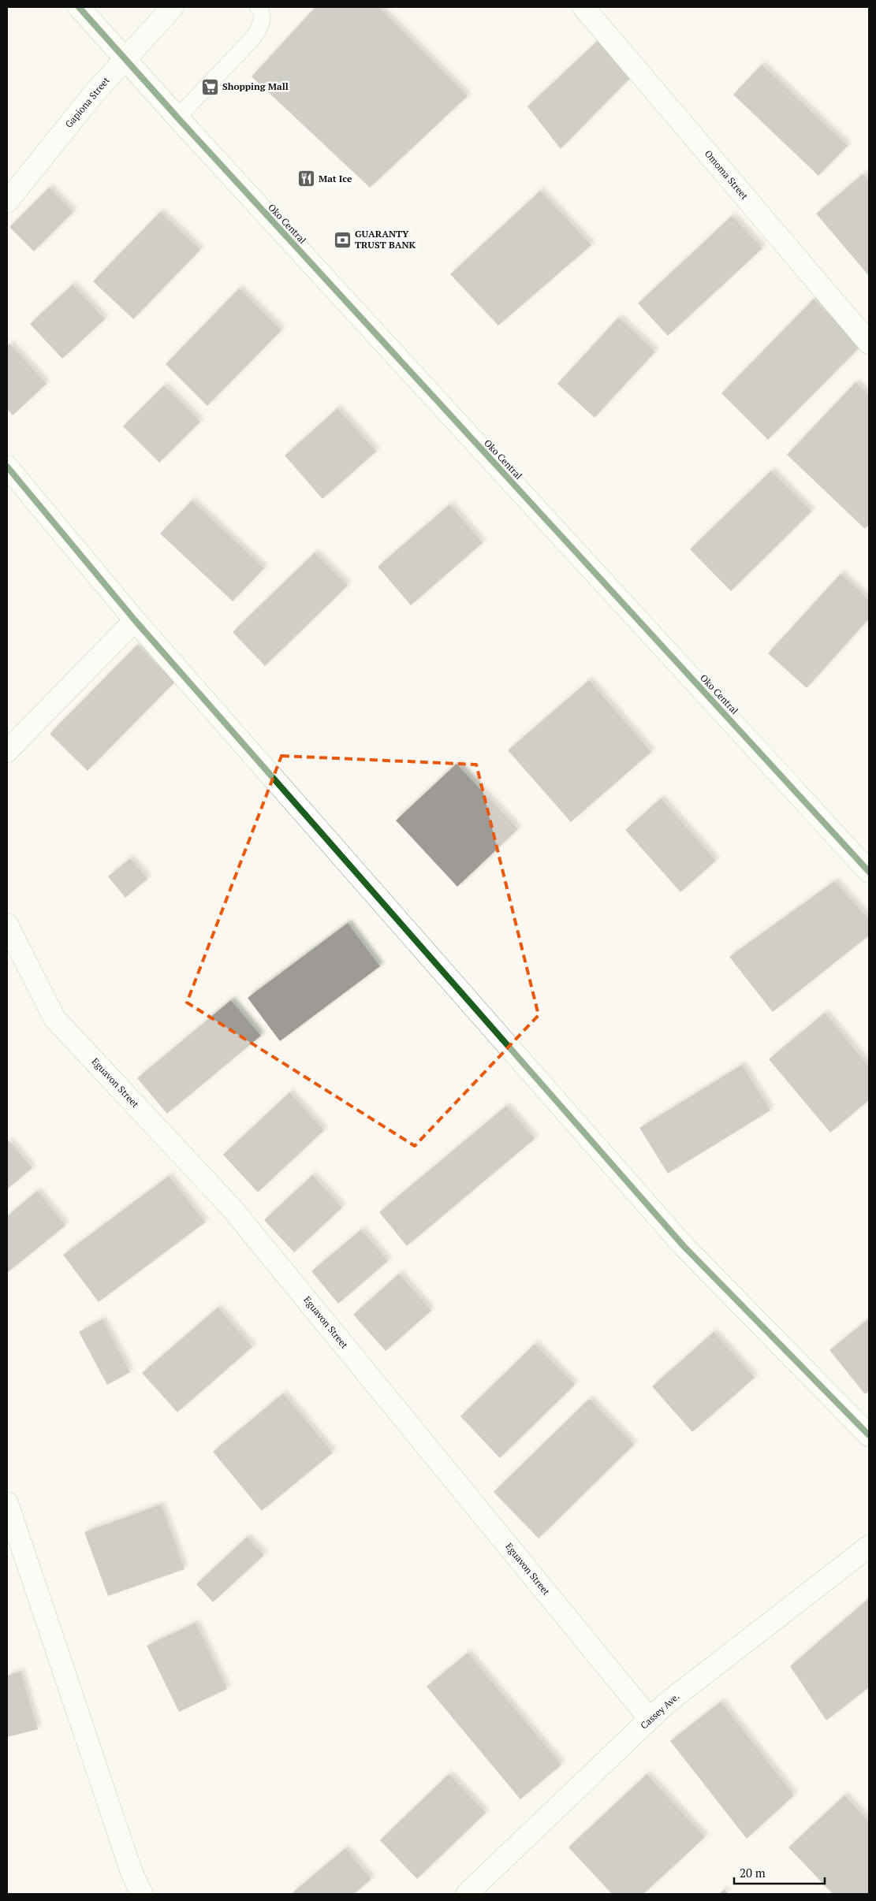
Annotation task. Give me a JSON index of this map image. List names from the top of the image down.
{
  "streets": {
    "street": [
      "Gapiona Street",
      "Omoma Street",
      "Oko Central",
      "Eguavon Street",
      "Cassey Ave."
    ]
  },
  "crossings": [
    ["Gapiona Street", "Oko Central"],
    ["Eguavon Street", "Cassey Ave."]
  ],
  "places": {
    "supermarket": ["Shopping Mall"],
    "restaurant": ["Mat Ice"],
    "bank": ["GUARANTY TRUST BANK"]
  },
  "scale_bar": "20 m"
}
